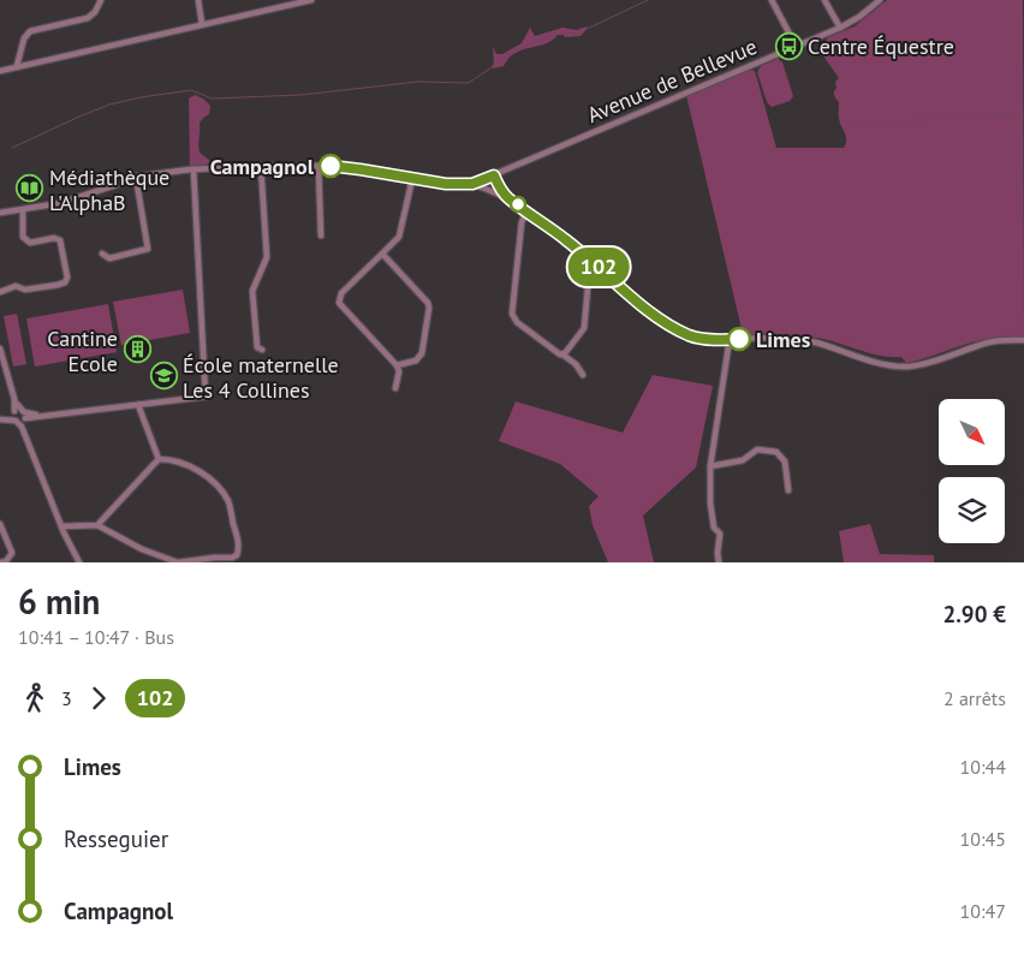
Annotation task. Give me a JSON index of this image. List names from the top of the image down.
{
  "streets": {
    "street": ["Avenue de Bellevue"]
  },
  "places": {
    "bus stop": ["Centre Équestre"],
    "other": ["Campagnol", "Limes"],
    "library": ["Médiathèque L'AlphaB"],
    "building": ["Cantine Ecole"],
    "school or university": ["École maternelle Les 4 Collines"]
  },
  "lines": ["bus line 102"],
  "north": "bottom right",
  "page": {
    "on_map": "102",
    "heading": ["6 min", "10:41 – 10:47 · Bus", "2.90 €"],
    "legs": ["3", "102", "2 arrêts"],
    "list": [
      {
        "name": "Limes",
        "value": "10:44"
      },
      {
        "name": "Resseguier",
        "value": "10:45"
      },
      {
        "name": "Campagnol",
        "value": "10:47"
      }
    ]
  }
}
